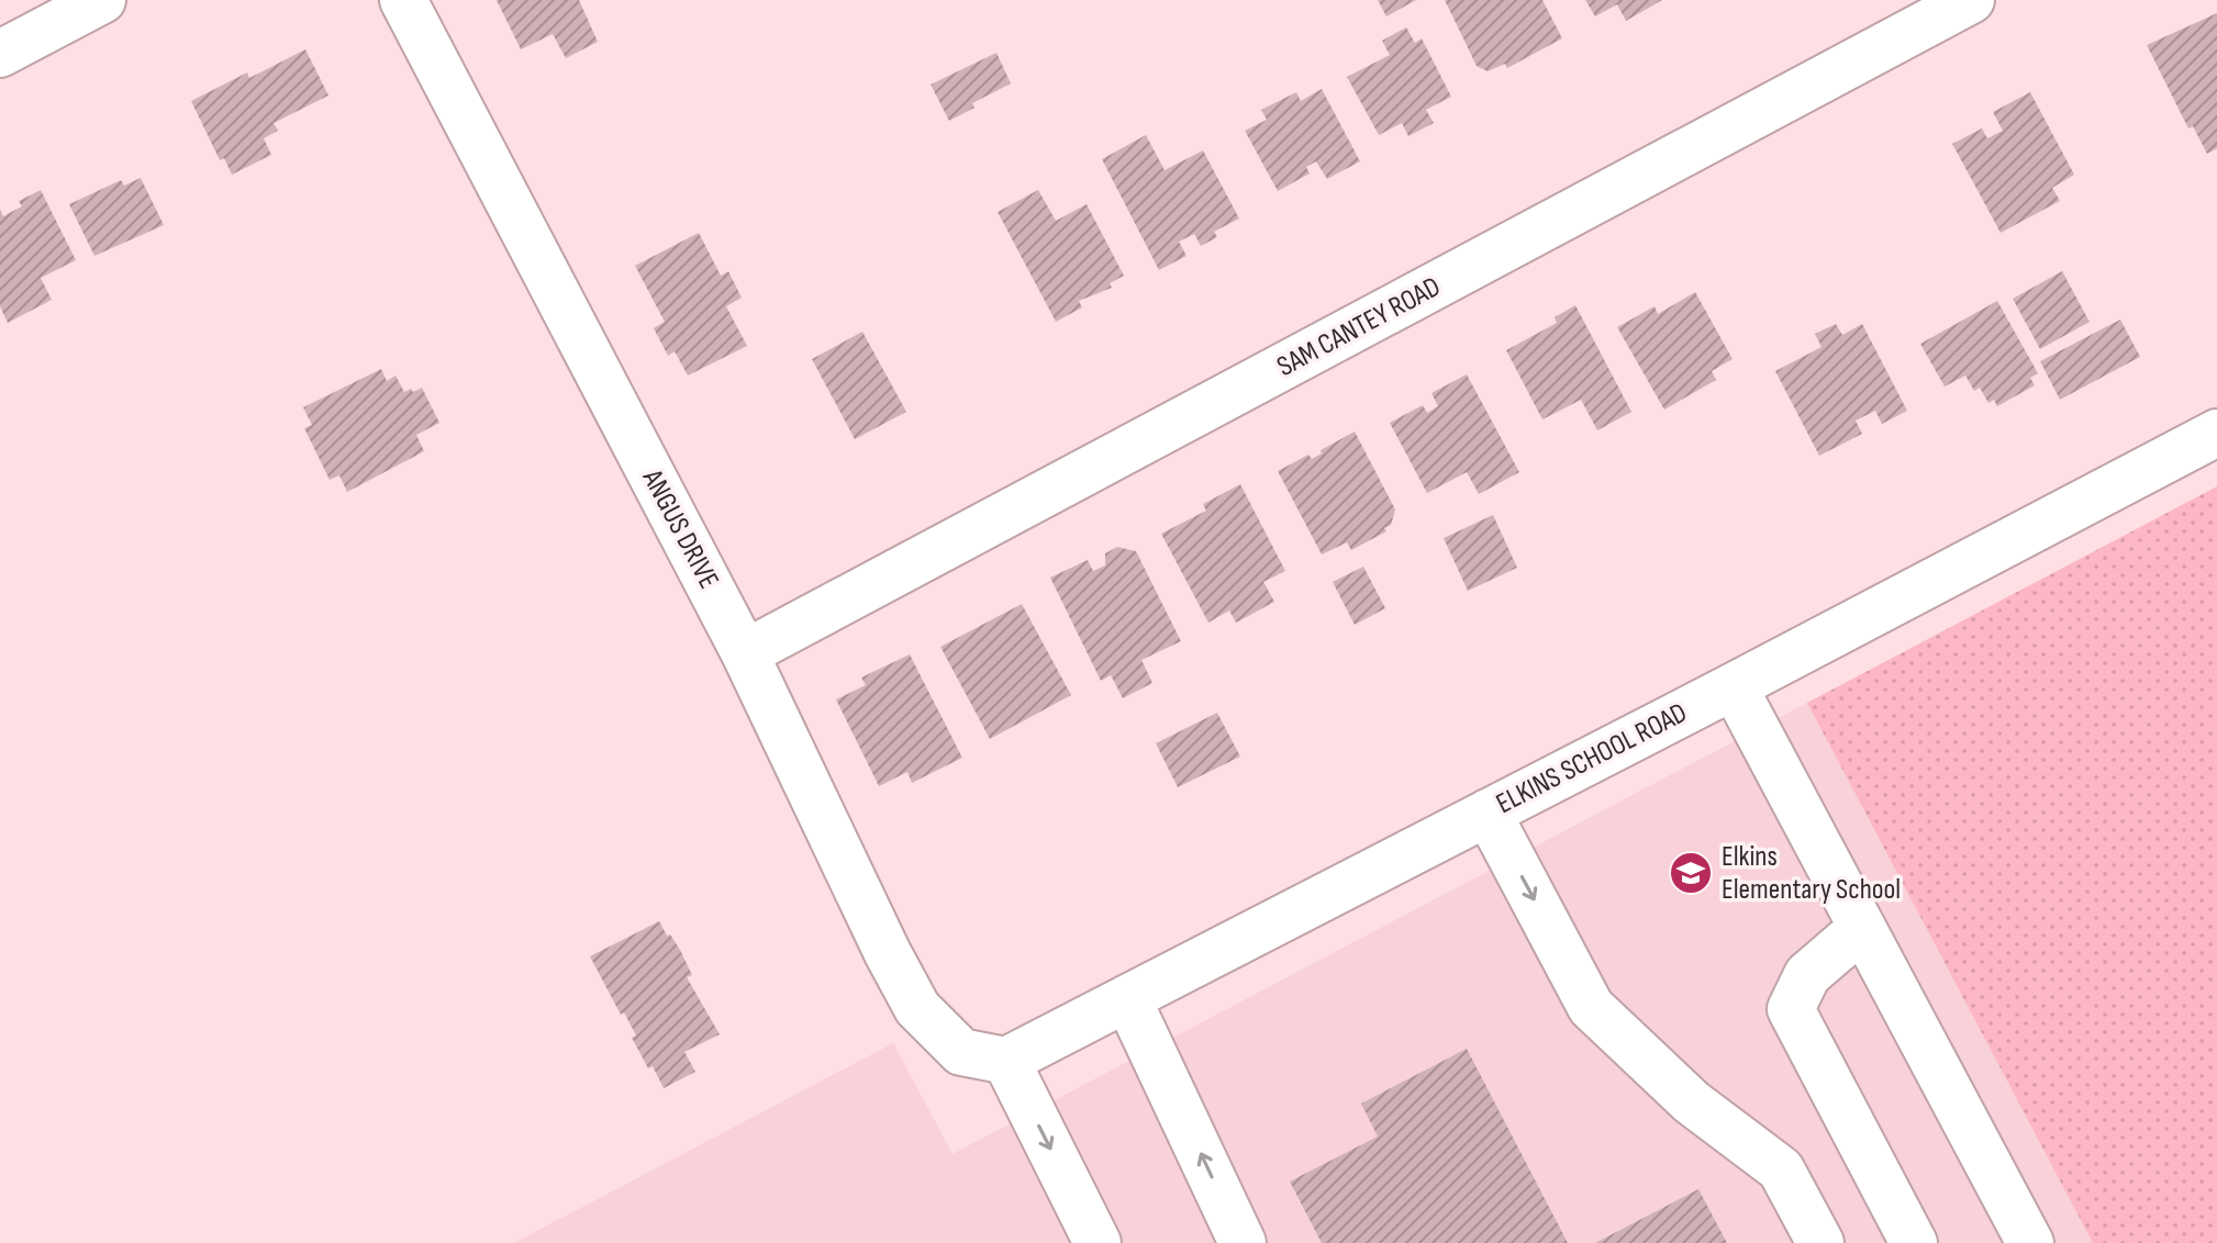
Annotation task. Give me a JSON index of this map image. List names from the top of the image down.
{
  "streets": {
    "street": ["SAM CANTEY ROAD", "ANGUS DRIVE", "ELKINS SCHOOL ROAD"]
  },
  "crossings": [
    ["SAM CANTEY ROAD", "ANGUS DRIVE"],
    ["ANGUS DRIVE", "ELKINS SCHOOL ROAD"]
  ],
  "places": {
    "school or university": ["Elkins Elementary School"]
  }
}
